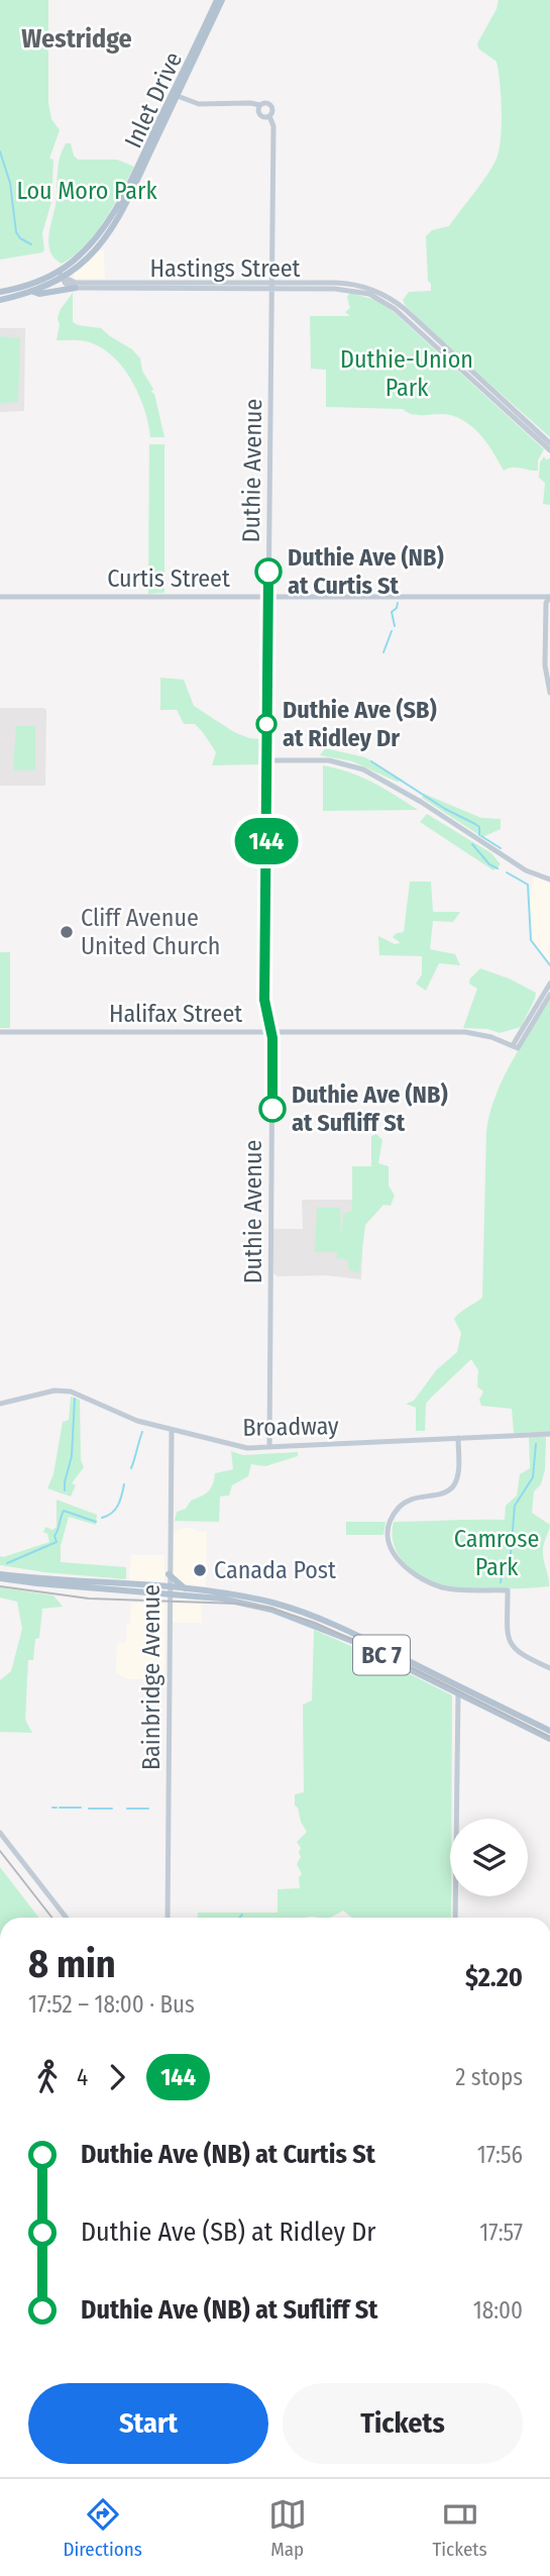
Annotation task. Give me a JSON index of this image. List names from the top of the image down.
{
  "streets": {
    "main road": ["Inlet Drive", "BC 7"],
    "street": [
      "Hastings Street",
      "Duthie Avenue",
      "Curtis Street",
      "Halifax Street",
      "Broadway",
      "Bainbridge Avenue"
    ]
  },
  "crossings": [
    ["Inlet Drive", "Hastings Street"],
    ["Hastings Street", "Duthie Avenue"],
    ["Duthie Avenue", "Curtis Street"],
    ["Duthie Avenue", "Halifax Street"],
    ["Duthie Avenue", "Broadway"],
    ["Broadway", "Bainbridge Avenue"],
    ["BC 7", "Bainbridge Avenue"]
  ],
  "districts": ["Westridge"],
  "parks": ["Lou Moro Park", "Duthie-Union Park", "Camrose Park"],
  "places": [
    "Duthie Ave (NB) at Curtis St",
    "Duthie Ave (SB) at Ridley Dr",
    "Cliff Avenue United Church",
    "Duthie Ave (NB) at Sufliff St",
    "Canada Post"
  ],
  "lines": ["bus line 144"],
  "page": {
    "on_map": "144",
    "heading": ["8 min", "17:52 – 18:00 · Bus", "$2.20"],
    "legs": ["4", "144", "2 stops"],
    "list": [
      {
        "name": "Duthie Ave (NB) at Curtis St",
        "value": "17:56"
      },
      {
        "name": "Duthie Ave (SB) at Ridley Dr",
        "value": "17:57"
      },
      {
        "name": "Duthie Ave (NB) at Sufliff St",
        "value": "18:00"
      }
    ],
    "buttons": ["Start", "Tickets"],
    "tabs": ["Directions", "Map", "Tickets"]
  }
}
